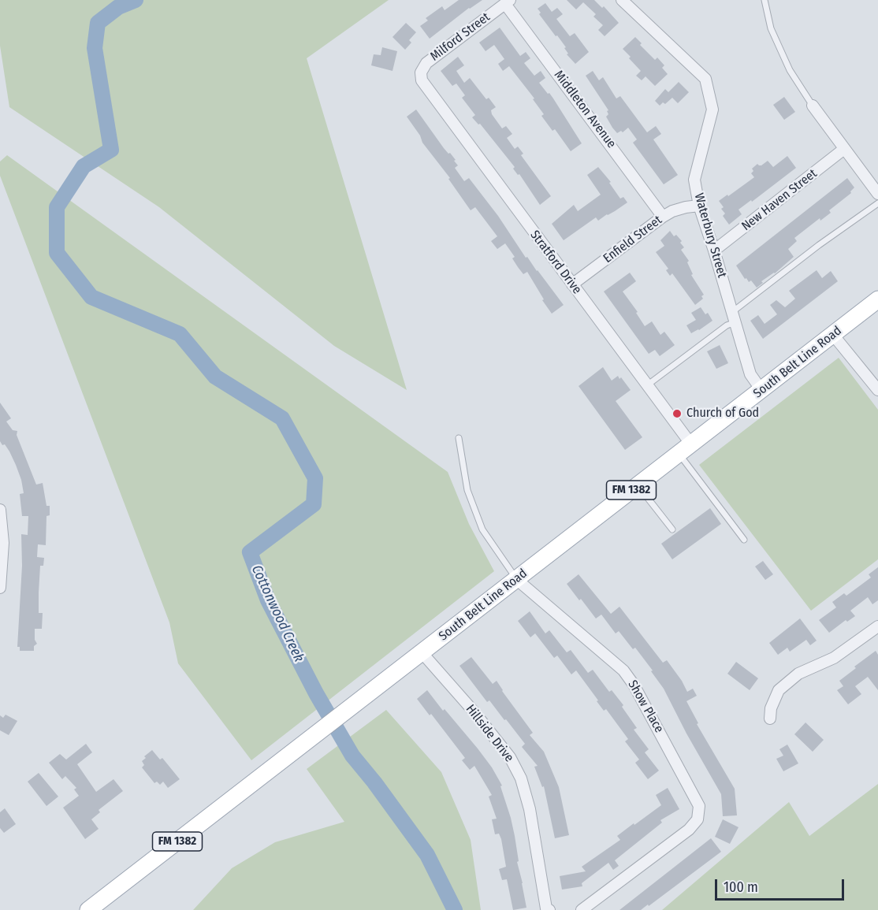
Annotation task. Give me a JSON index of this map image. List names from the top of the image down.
{
  "streets": {
    "main road": ["South Belt Line Road", "FM 1382"],
    "street": [
      "Milford Street",
      "Middleton Avenue",
      "New Haven Street",
      "Waterbury Street",
      "Enfield Street",
      "Stratford Drive",
      "Show Place",
      "Hillside Drive"
    ]
  },
  "crossings": [
    ["Milford Street", "Middleton Avenue"],
    ["Milford Street", "Stratford Drive"],
    ["Middleton Avenue", "Enfield Street"],
    ["New Haven Street", "Waterbury Street"],
    ["Waterbury Street", "Enfield Street"],
    ["Waterbury Street", "South Belt Line Road"],
    ["Enfield Street", "Stratford Drive"],
    ["Stratford Drive", "South Belt Line Road"],
    ["South Belt Line Road", "Show Place"],
    ["South Belt Line Road", "Hillside Drive"]
  ],
  "water": ["Cottonwood Creek"],
  "places": ["Church of God"],
  "scale_bar": "100 m"
}
